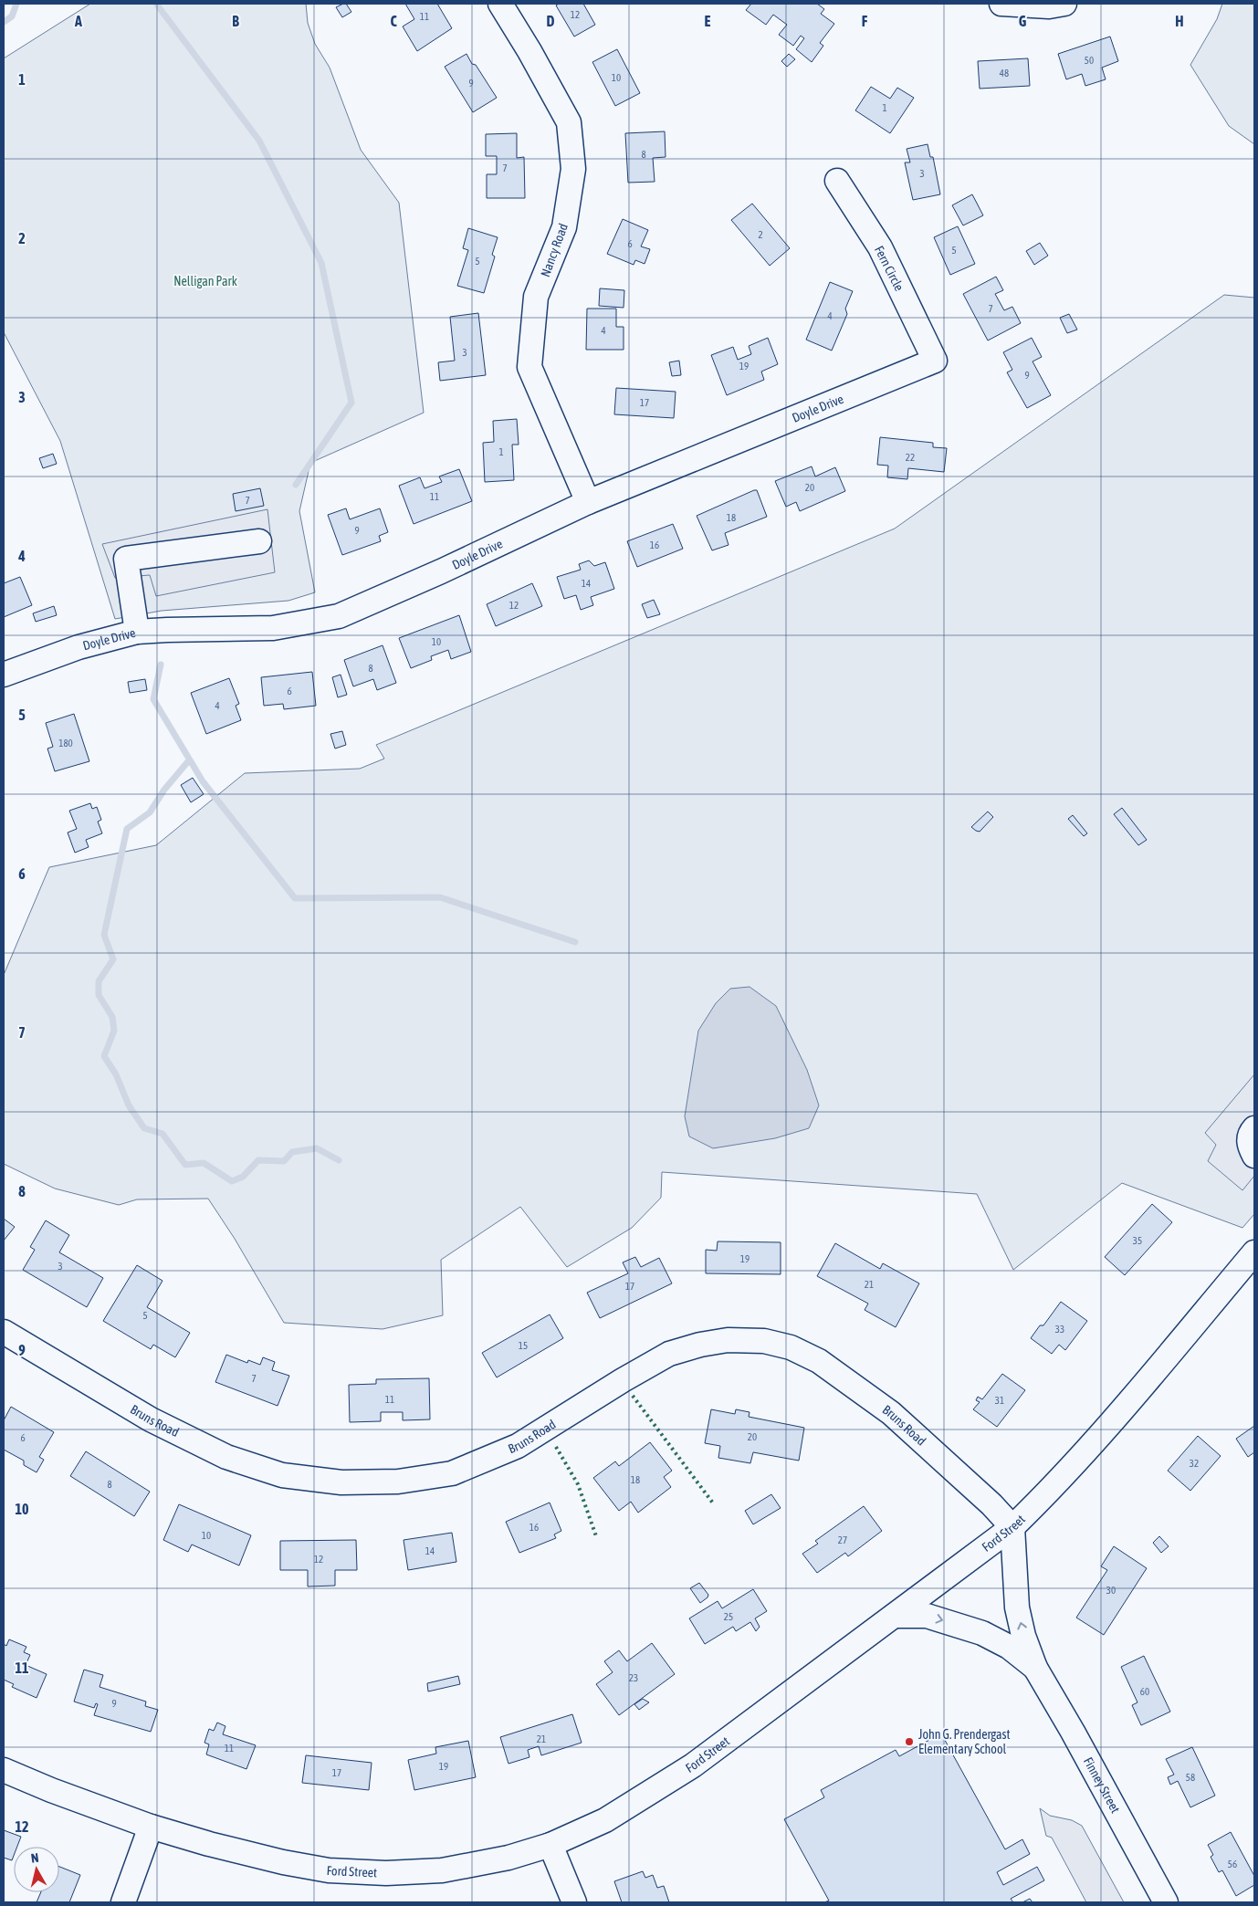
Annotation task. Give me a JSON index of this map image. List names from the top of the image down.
{
  "streets": {
    "street": [
      "Nancy Road",
      "Fern Circle",
      "Doyle Drive",
      "Bruns Road",
      "Ford Street",
      "Finney Street"
    ]
  },
  "crossings": [
    ["Nancy Road", "Doyle Drive"],
    ["Fern Circle", "Doyle Drive"],
    ["Bruns Road", "Ford Street"],
    ["Bruns Road", "Finney Street"],
    ["Ford Street", "Finney Street"]
  ],
  "parks": ["Nelligan Park"],
  "places": ["John G. Prendergast Elementary School"],
  "house_numbers": [
    "12",
    "11",
    "50",
    "48",
    "10",
    "9",
    "1",
    "8",
    "7",
    "3",
    "2",
    "6",
    "5",
    "5",
    "7",
    "4",
    "4",
    "3",
    "19",
    "9",
    "17",
    "1",
    "22",
    "20",
    "11",
    "7",
    "18",
    "9",
    "16",
    "14",
    "12",
    "10",
    "8",
    "6",
    "4",
    "180",
    "35",
    "19",
    "3",
    "21",
    "17",
    "5",
    "33",
    "15",
    "7",
    "11",
    "31",
    "20",
    "6",
    "32",
    "18",
    "8",
    "16",
    "10",
    "27",
    "14",
    "12",
    "30",
    "25",
    "23",
    "60",
    "9",
    "21",
    "11",
    "19",
    "17",
    "58",
    "56"
  ],
  "north": "top",
  "grid": {
    "columns": [
      "A",
      "B",
      "C",
      "D",
      "E",
      "F",
      "G",
      "H"
    ],
    "rows": [
      "1",
      "2",
      "3",
      "4",
      "5",
      "6",
      "7",
      "8",
      "9",
      "10",
      "11",
      "12"
    ]
  }
}
